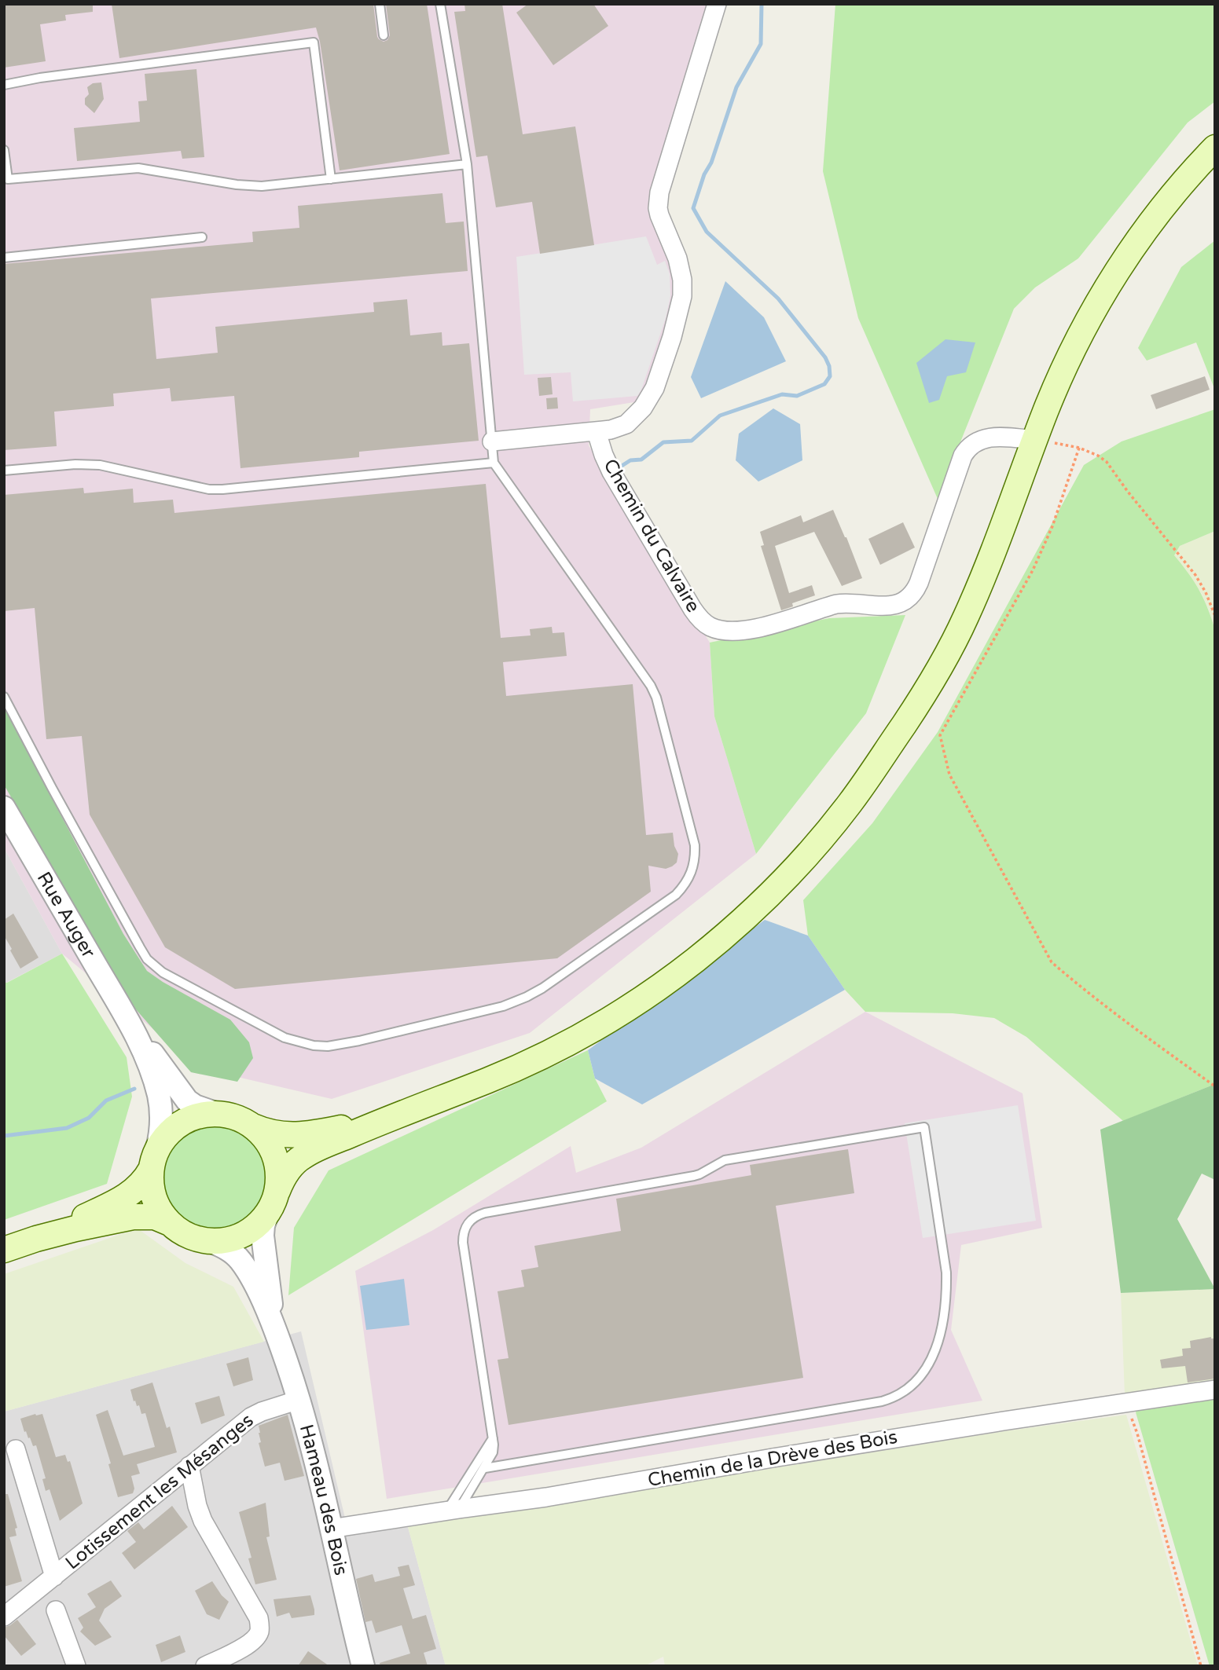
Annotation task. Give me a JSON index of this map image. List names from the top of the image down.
{
  "streets": {
    "street": [
      "Chemin du Calvaire",
      "Rue Auger",
      "Chemin de la Drève des Bois",
      "Lotissement les Mésanges",
      "Hameau des Bois"
    ]
  },
  "crossings": [
    ["Rue Auger", "Hameau des Bois"],
    ["Chemin de la Drève des Bois", "Hameau des Bois"],
    ["Lotissement les Mésanges", "Hameau des Bois"]
  ]
}
